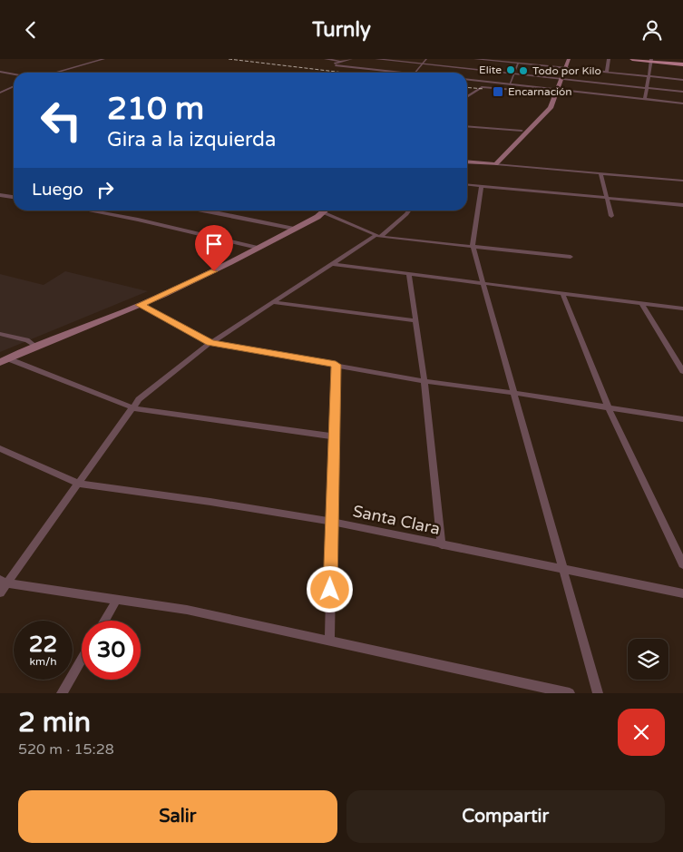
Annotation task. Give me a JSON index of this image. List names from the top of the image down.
{
  "streets": {
    "street": ["Santa Clara"]
  },
  "places": {
    "other": ["Elite", "Todo por Kilo"],
    "transit": ["Encarnación"]
  },
  "page": {
    "header": "Turnly",
    "turn": ["210 m", "Gira a la izquierda"],
    "then": "Luego",
    "speed": "22 km/h",
    "limit": "30",
    "heading": ["2 min", "520 m · 15:28"],
    "buttons": ["Salir", "Compartir"]
  }
}
